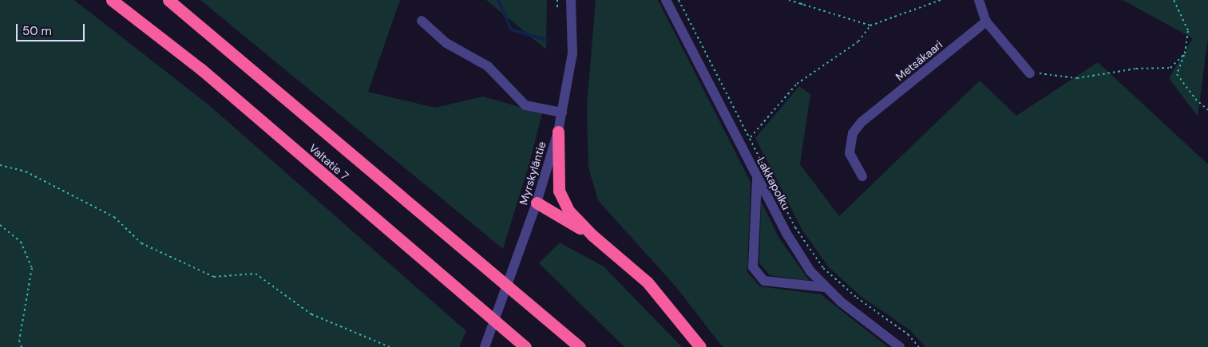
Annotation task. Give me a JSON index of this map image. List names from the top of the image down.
{
  "streets": {
    "highway": ["Valtatie 7"],
    "street": ["Metsäkaari", "Myrskyläntie", "Lakkapolku"]
  },
  "scale_bar": "50 m"
}
